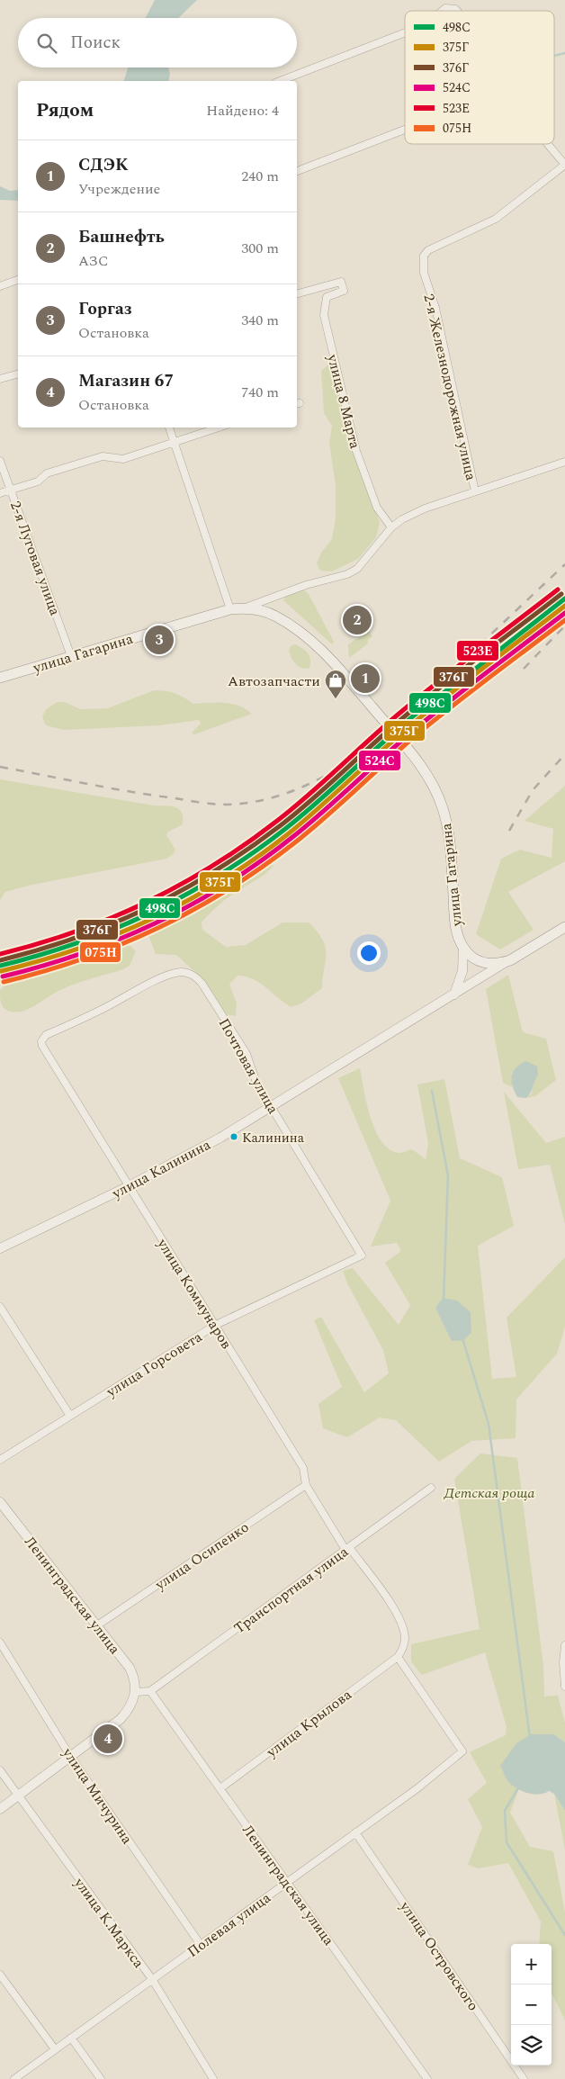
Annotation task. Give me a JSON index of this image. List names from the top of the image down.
{
  "streets": {
    "main road": ["улица Гагарина"],
    "street": [
      "2-я Железнодорожная улица",
      "улица 8 Марта",
      "2-я Луговая улица",
      "Почтовая улица",
      "улица Калинина",
      "улица Коммунаров",
      "улица Горсовета",
      "улица Осипенко",
      "Транспортная улица",
      "Ленинградская улица",
      "улица Крылова",
      "улица Мичурина",
      "улица К.Маркса",
      "Полевая улица",
      "улица Островского"
    ]
  },
  "crossings": [
    ["2-я Луговая улица", "улица Гагарина"],
    ["Почтовая улица", "улица Калинина"],
    ["Почтовая улица", "улица Коммунаров"],
    ["Почтовая улица", "улица Горсовета"],
    ["улица Калинина", "улица Коммунаров"],
    ["улица Коммунаров", "улица Горсовета"],
    ["улица Коммунаров", "улица Осипенко"],
    ["улица Коммунаров", "Транспортная улица"],
    ["улица Коммунаров", "улица Крылова"],
    ["улица Коммунаров", "Полевая улица"],
    ["улица Осипенко", "Ленинградская улица"],
    ["Транспортная улица", "Ленинградская улица"],
    ["Ленинградская улица", "улица Крылова"],
    ["Ленинградская улица", "Полевая улица"],
    ["улица Крылова", "Полевая улица"],
    ["улица Мичурина", "Полевая улица"],
    ["улица К.Маркса", "Полевая улица"],
    ["Полевая улица", "улица Островского"]
  ],
  "parks": ["Детская роща"],
  "places": {
    "shop": ["Автозапчасти"],
    "other": ["Калинина"]
  },
  "lines": [
    "transit line 523Е",
    "transit line 376Г",
    "transit line 498С",
    "transit line 375Г",
    "transit line 524С",
    "transit line 075Н"
  ],
  "legend": [
    "498С",
    "375Г",
    "376Г",
    "524С",
    "523Е",
    "075Н"
  ],
  "page": {
    "search": "Поиск",
    "heading": ["Рядом", "Найдено: 4"],
    "list": [
      {
        "mark": "1",
        "name": "СДЭК",
        "note": "Учреждение",
        "value": "240 m"
      },
      {
        "mark": "2",
        "name": "Башнефть",
        "note": "АЗС",
        "value": "300 m"
      },
      {
        "mark": "3",
        "name": "Горгаз",
        "note": "Остановка",
        "value": "340 m"
      },
      {
        "mark": "4",
        "name": "Магазин 67",
        "note": "Остановка",
        "value": "740 m"
      }
    ],
    "pins": [
      "2",
      "3",
      "1",
      "4"
    ],
    "map_buttons": ["+", "−"]
  }
}
